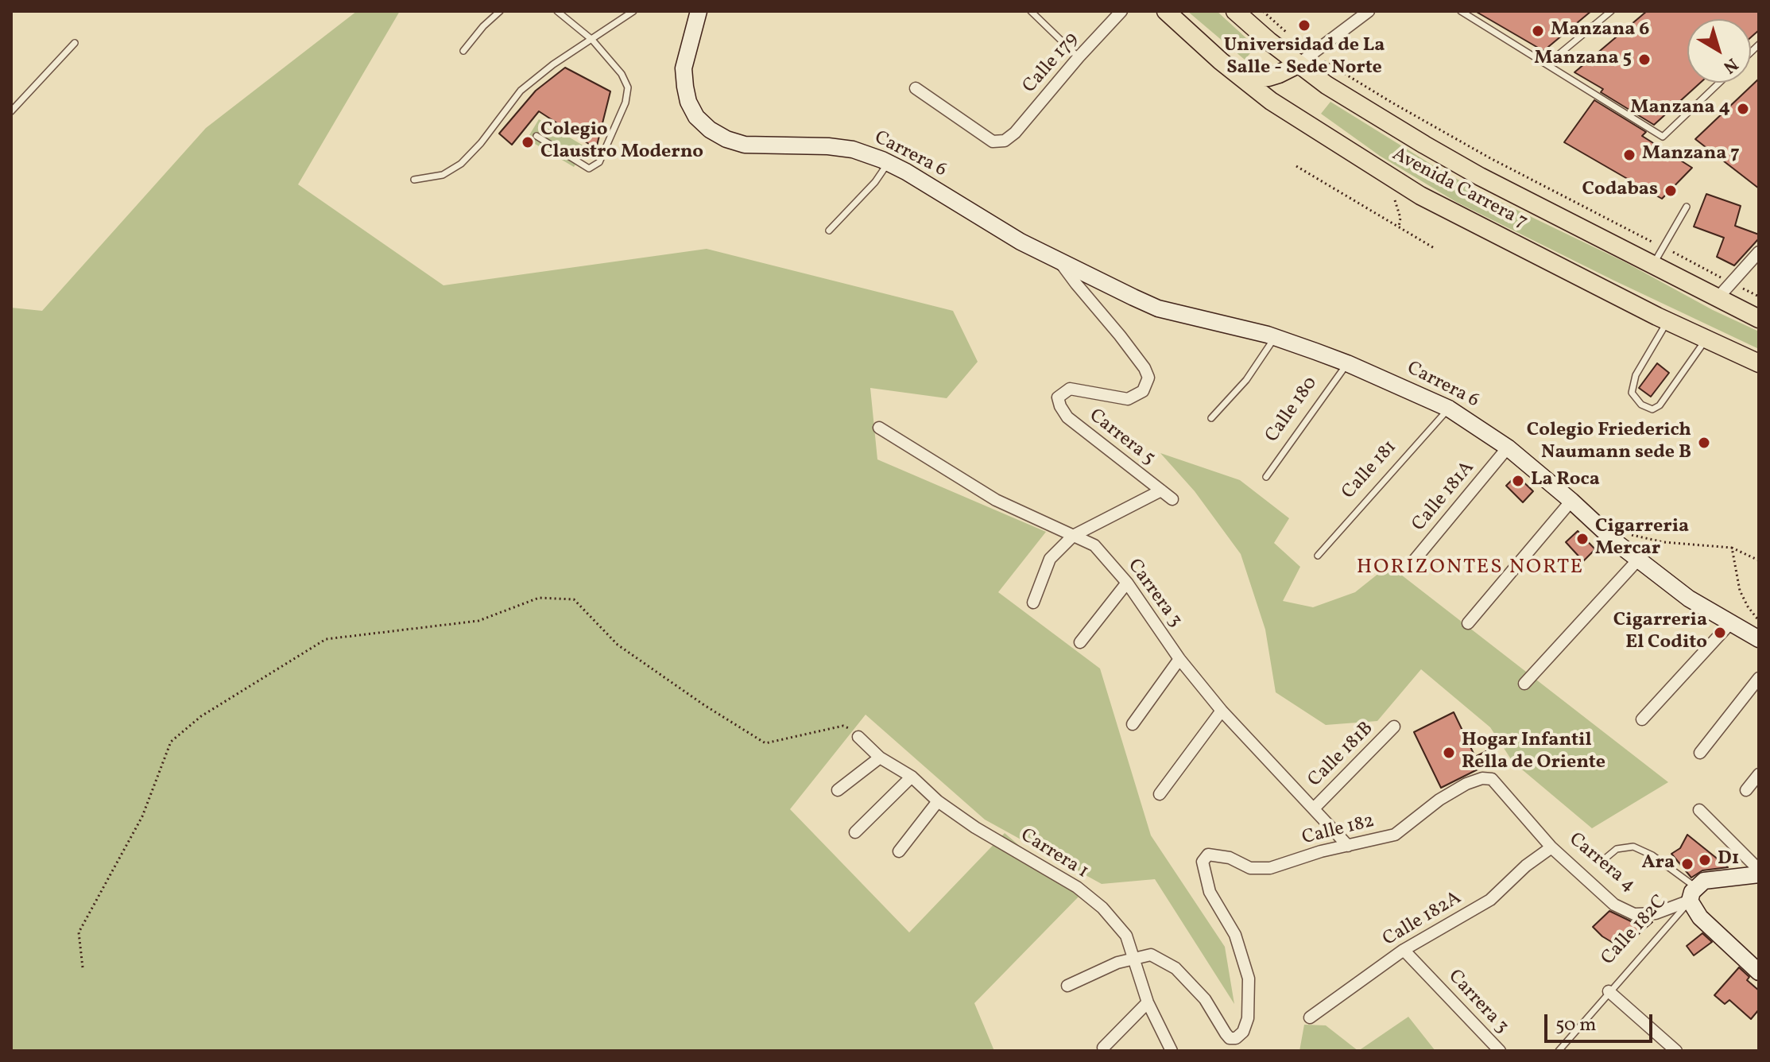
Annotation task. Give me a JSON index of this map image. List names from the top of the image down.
{
  "streets": {
    "main road": ["Avenida Carrera 7"],
    "street": [
      "Calle 179",
      "Carrera 6",
      "Carrera 5",
      "Calle 181A",
      "Carrera 3",
      "Calle 181B",
      "Calle 182",
      "Carrera 1",
      "Carrera 4",
      "Calle 182A"
    ],
    "lane": ["Calle 180", "Calle 181", "Calle 182C"]
  },
  "crossings": [
    ["Carrera 6", "Calle 180"],
    ["Carrera 6", "Carrera 5"],
    ["Carrera 6", "Calle 181"],
    ["Carrera 6", "Calle 181A"],
    ["Carrera 3", "Calle 181B"],
    ["Carrera 3", "Calle 182"],
    ["Carrera 3", "Calle 182A"],
    ["Calle 182", "Carrera 1"],
    ["Calle 182", "Carrera 4"],
    ["Carrera 4", "Calle 182A"],
    ["Carrera 4", "Calle 182C"]
  ],
  "districts": ["HORIZONTES NORTE"],
  "places": [
    "Universidad de La Salle - Sede Norte",
    "Manzana 6",
    "Manzana 5",
    "Manzana 4",
    "Colegio Claustro Moderno",
    "Manzana 7",
    "Codabas",
    "Colegio Friederich Naumann sede B",
    "La Roca",
    "Cigarreria Mercar",
    "Cigarreria El Codito",
    "Hogar Infantil Rella de Oriente",
    "D1",
    "Ara"
  ],
  "scale_bar": "50 m",
  "north": "bottom right"
}
